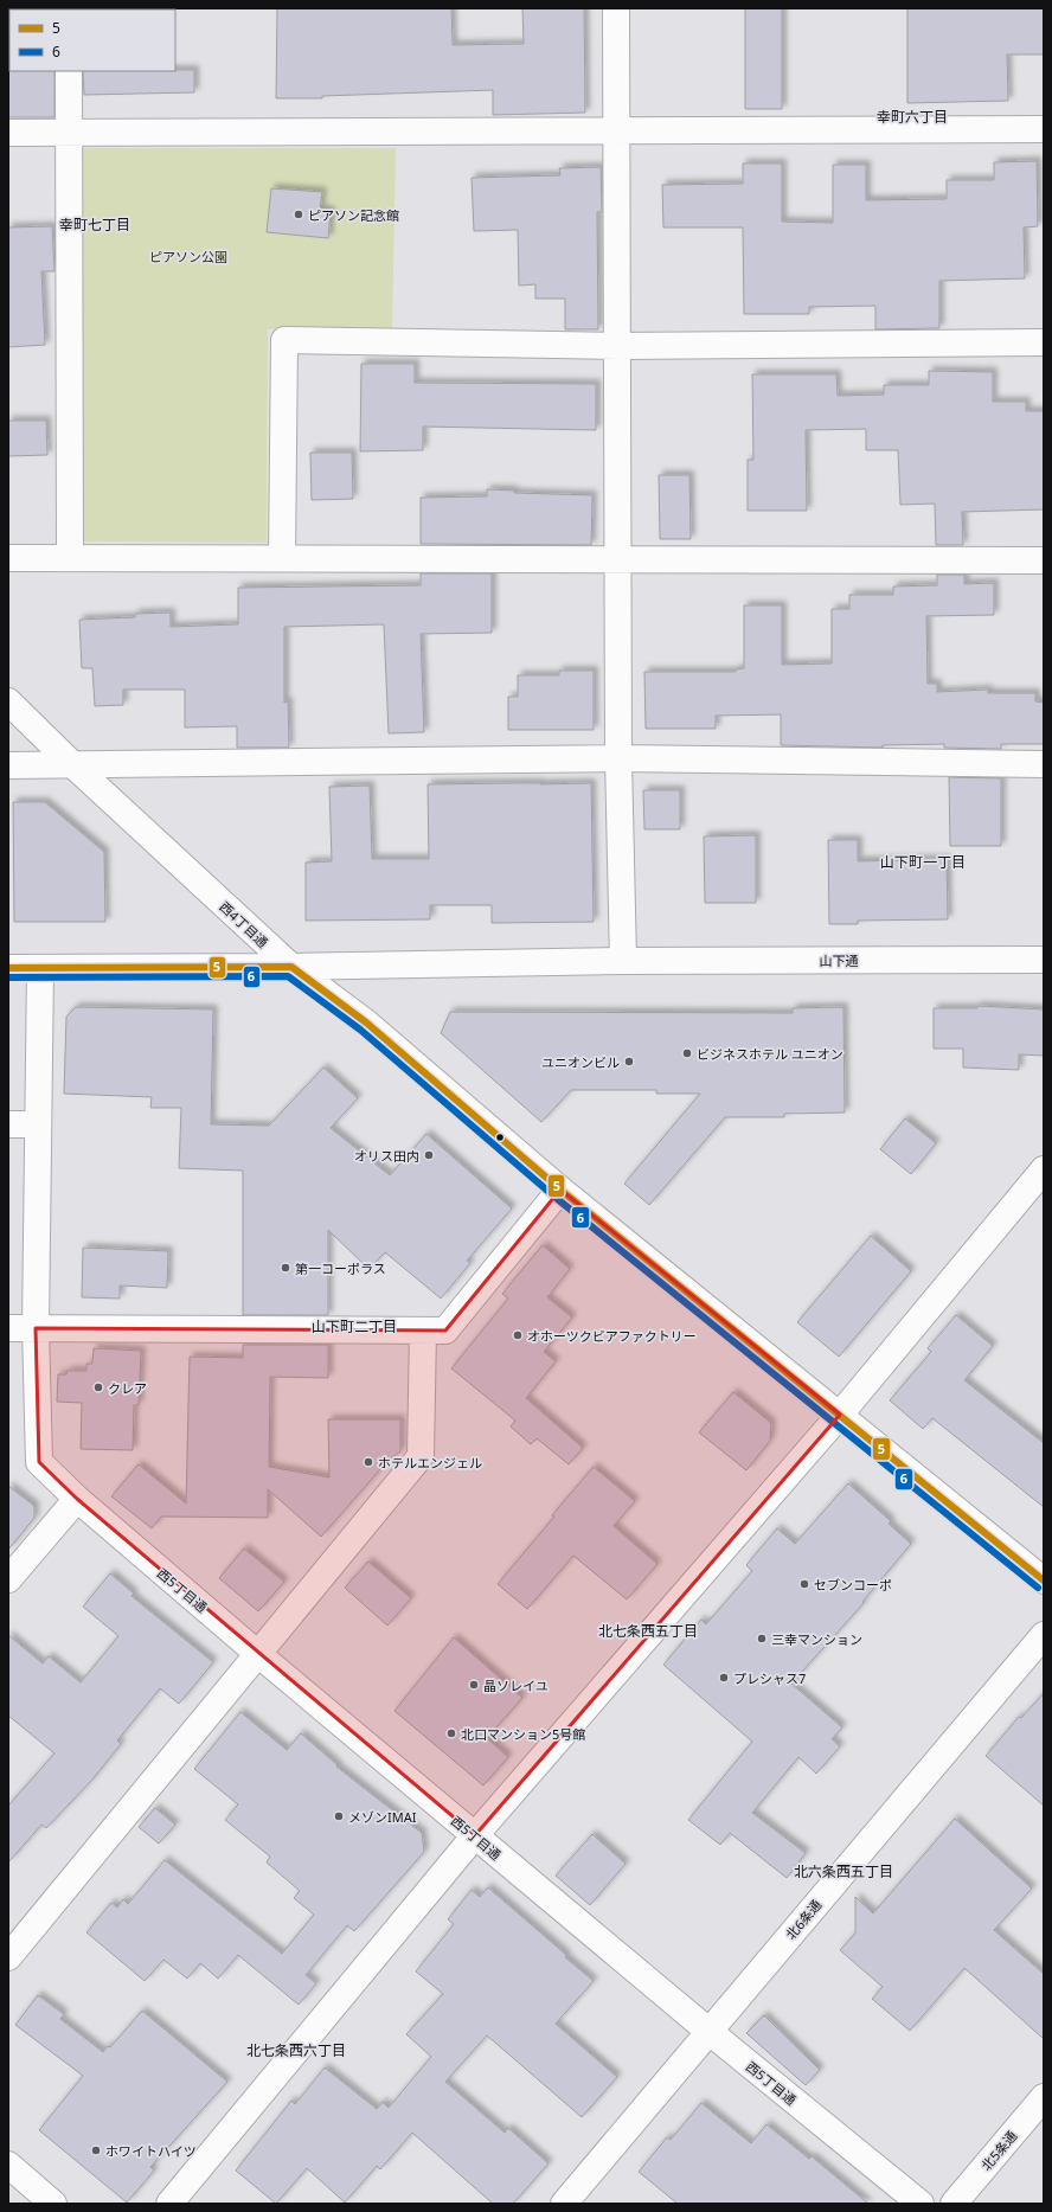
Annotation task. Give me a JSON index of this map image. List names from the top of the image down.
{
  "streets": {
    "street": [
      "西4丁目通",
      "山下通",
      "西5丁目通",
      "北6条通",
      "北5条通"
    ]
  },
  "crossings": [
    ["西4丁目通", "山下通"],
    ["西5丁目通", "北6条通"]
  ],
  "districts": [
    "幸町六丁目",
    "幸町七丁目",
    "山下町一丁目",
    "山下町二丁目",
    "北七条西五丁目",
    "北六条西五丁目",
    "北七条西六丁目"
  ],
  "parks": ["ピアソン公園"],
  "places": [
    "ピアソン記念館",
    "ビジネスホテル ユニオン",
    "ユニオンビル",
    "オリス田内",
    "第一コーポラス",
    "オホーツクビアファクトリー",
    "クレア",
    "ホテルエンジェル",
    "セブンコーポ",
    "三幸マンション",
    "プレシャス7",
    "晶ソレイユ",
    "北口マンション5号館",
    "メゾンIMAI",
    "ホワイトハイツ"
  ],
  "lines": ["transit line 5", "transit line 6"],
  "legend": ["5", "6"]
}
